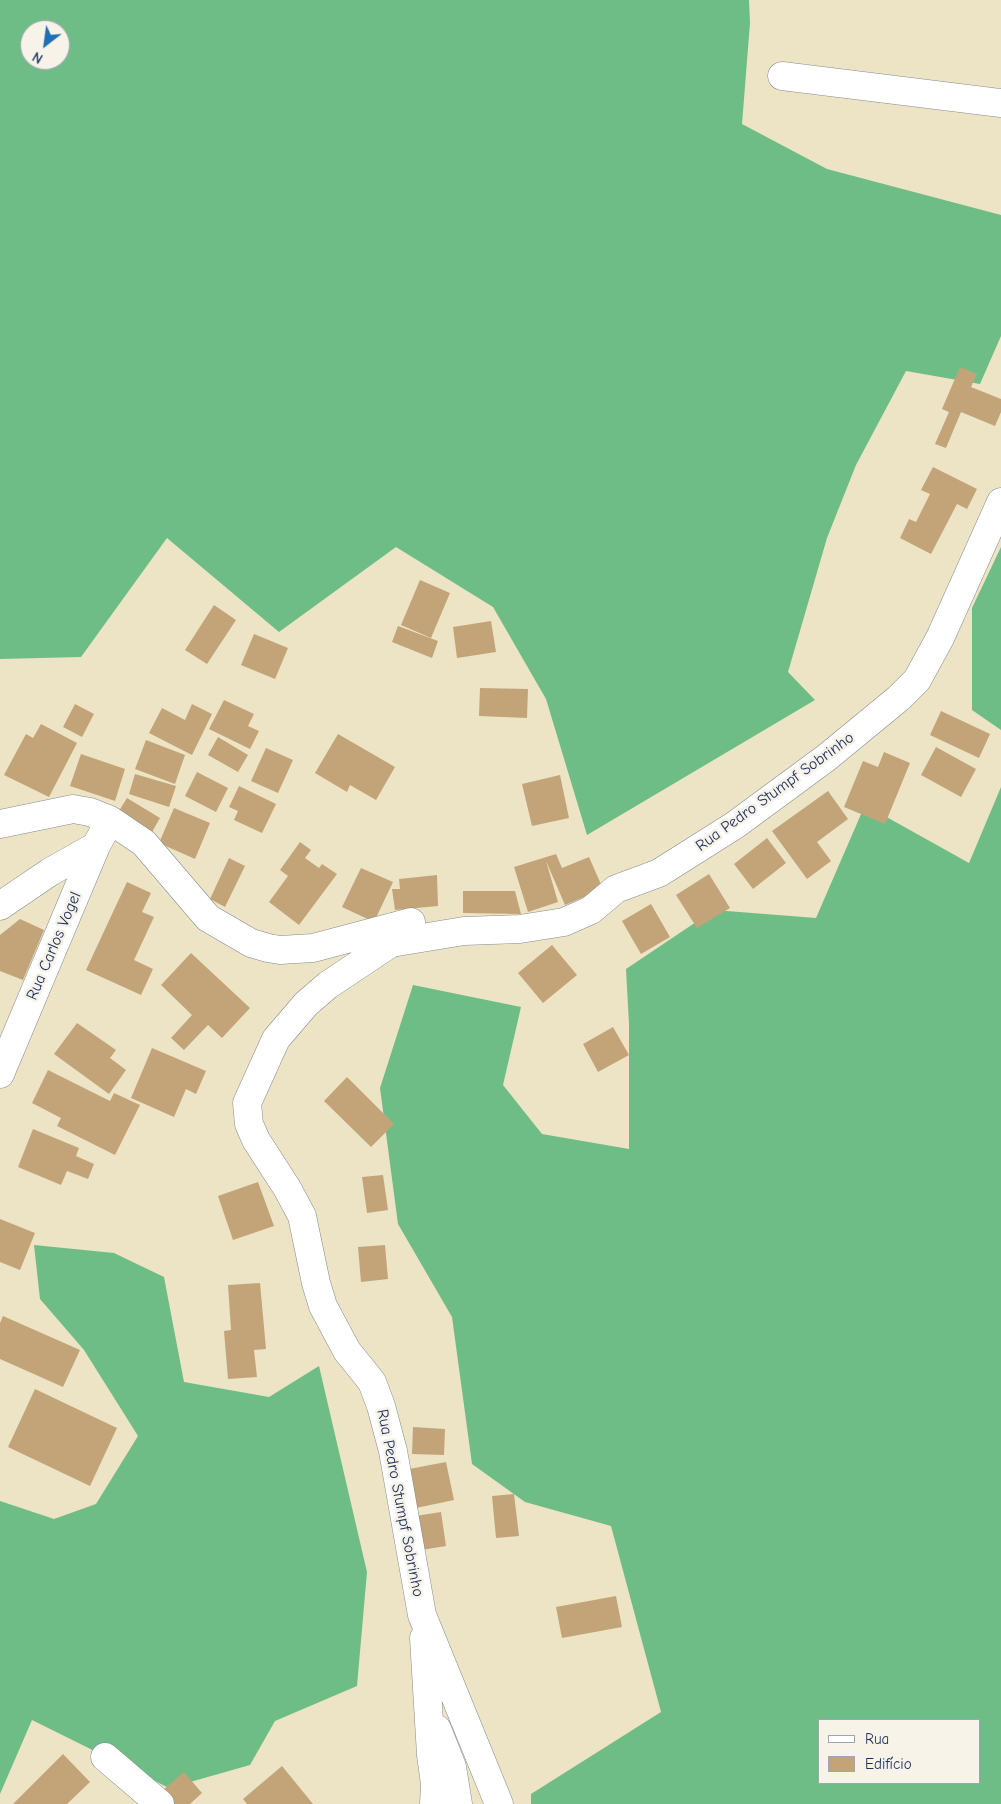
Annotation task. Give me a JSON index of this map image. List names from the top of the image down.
{
  "streets": {
    "street": ["Rua Pedro Stumpf Sobrinho", "Rua Carlos Vogel"]
  },
  "legend": ["Rua", "Edifício"],
  "north": "bottom left"
}
